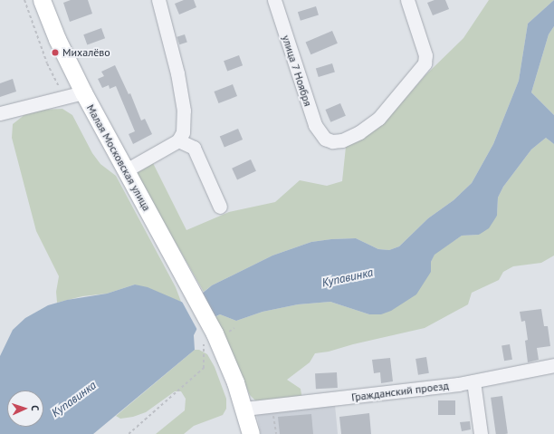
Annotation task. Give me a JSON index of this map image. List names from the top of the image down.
{
  "streets": {
    "main road": ["Малая Московская улица"],
    "street": ["улица 7 Ноября", "Гражданский проезд"]
  },
  "crossings": [
    ["Малая Московская улица", "Гражданский проезд"]
  ],
  "water": ["Купавинка"],
  "places": ["Михалёво"],
  "north": "right"
}
